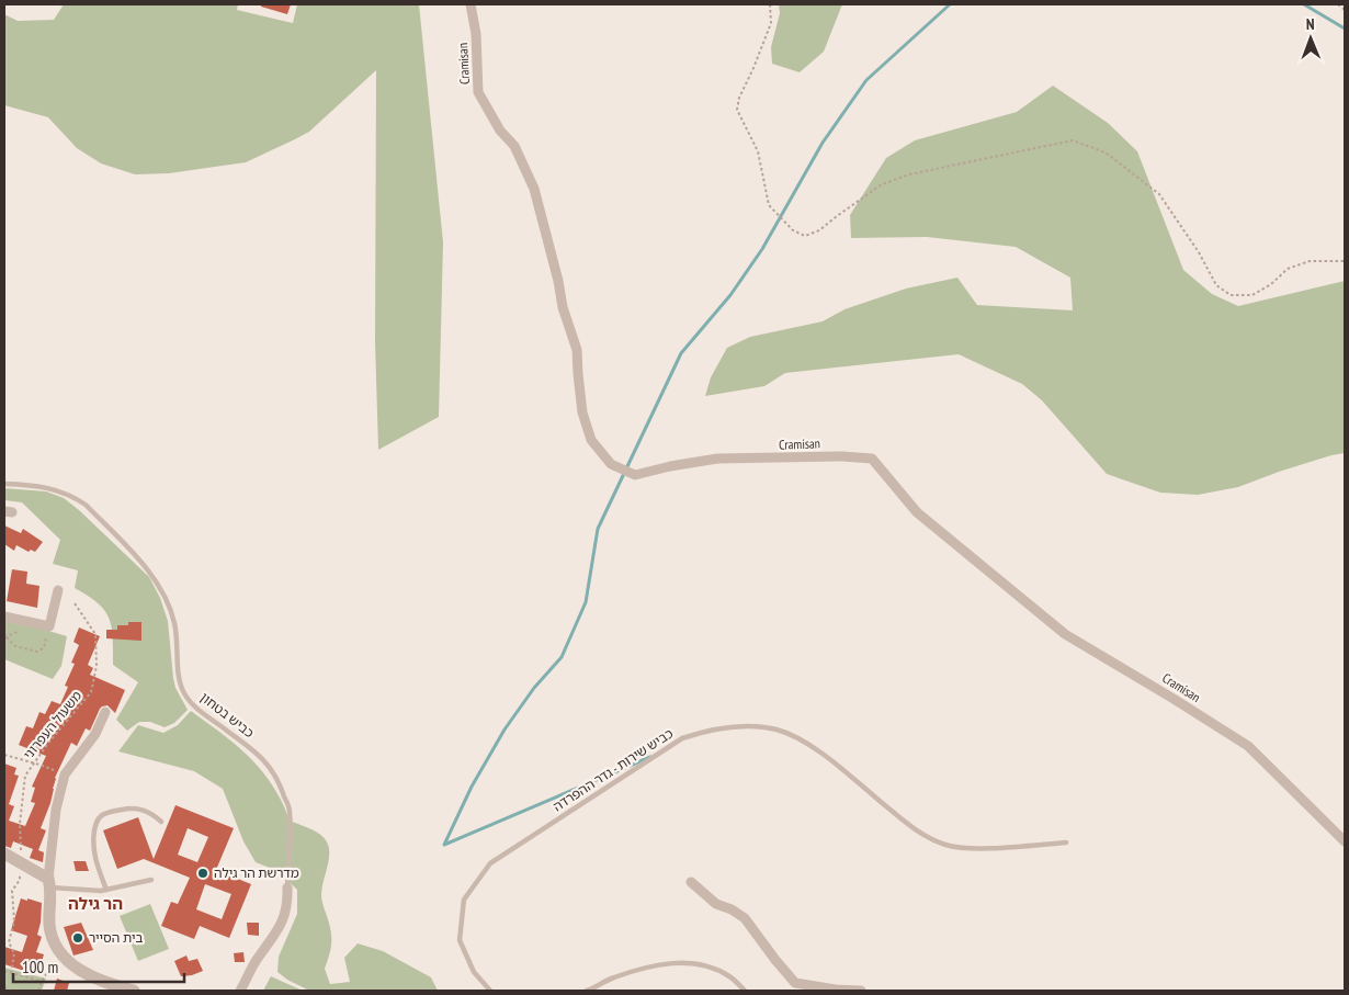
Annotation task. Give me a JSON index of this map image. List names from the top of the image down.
{
  "streets": {
    "street": ["Cramisan"],
    "lane": ["כביש בטחון", "כביש שירות - גדר ההפרדה"],
    "path": ["משעול העפרוני"]
  },
  "districts": ["הר גילה"],
  "places": ["מדרשת הר גילה", "בית הסייר"],
  "scale_bar": "100 m",
  "north": "top"
}
